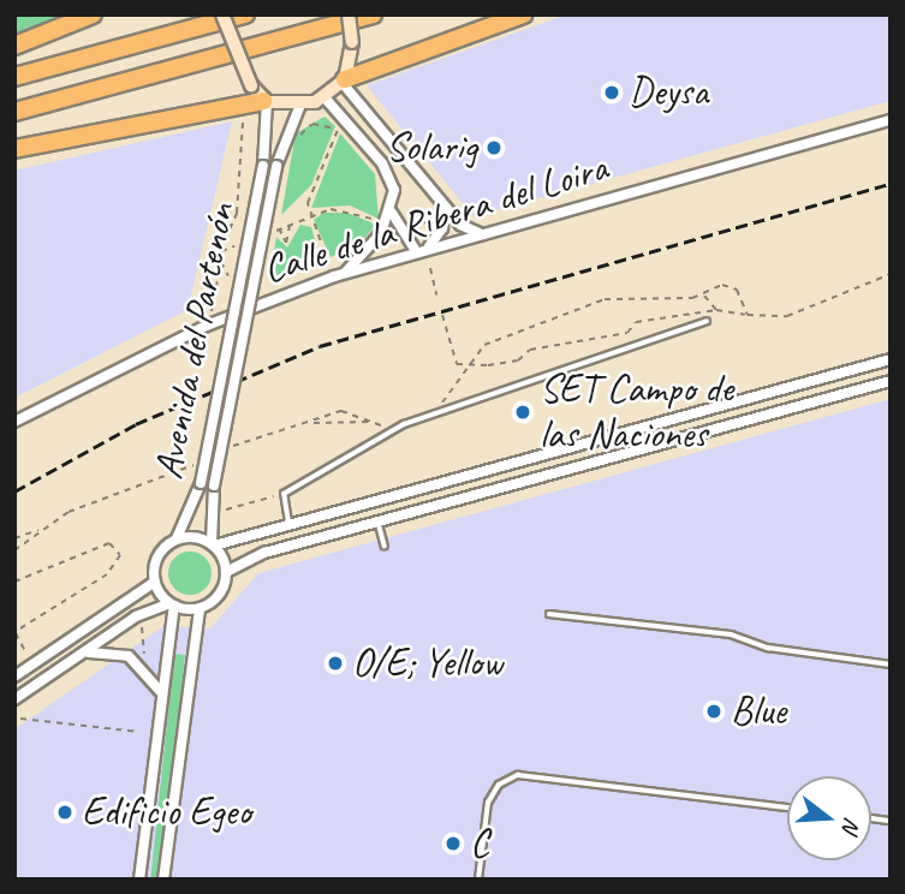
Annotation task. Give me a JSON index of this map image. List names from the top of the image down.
{
  "streets": {
    "street": ["Calle de la Ribera del Loira", "Avenida del Partenón"]
  },
  "places": [
    "Deysa",
    "Solarig",
    "SET Campo de las Naciones",
    "O/E; Yellow",
    "Blue",
    "Edificio Egeo",
    "C"
  ],
  "north": "right"
}
